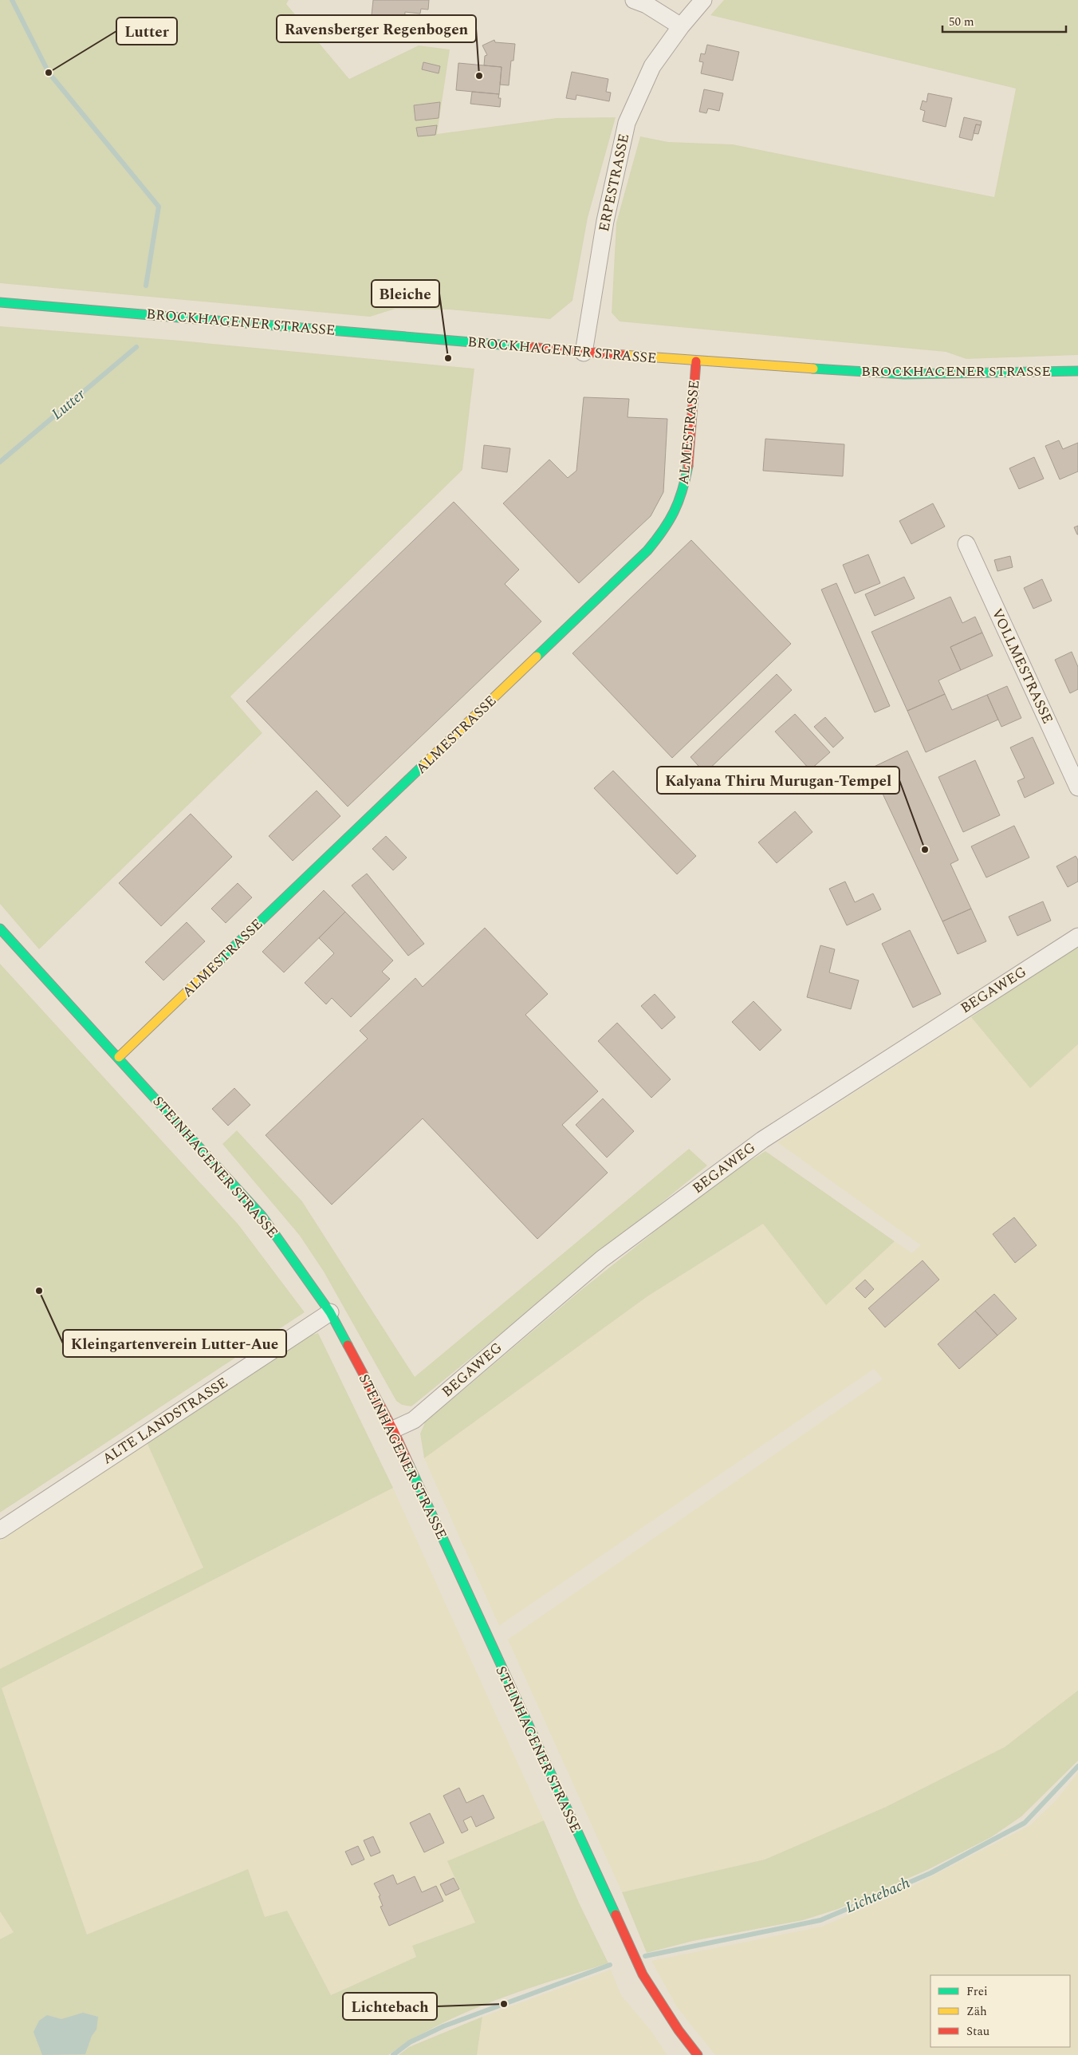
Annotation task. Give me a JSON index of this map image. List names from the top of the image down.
{
  "streets": {
    "main road": ["BROCKHAGENER STRASSE", "ALMESTRASSE", "STEINHAGENER STRASSE"],
    "street": [
      "ERPESTRASSE",
      "VOLLMESTRASSE",
      "BEGAWEG",
      "ALTE LANDSTRASSE"
    ]
  },
  "crossings": [
    ["ERPESTRASSE", "BROCKHAGENER STRASSE"],
    ["BROCKHAGENER STRASSE", "ALMESTRASSE"],
    ["ALMESTRASSE", "STEINHAGENER STRASSE"],
    ["BEGAWEG", "STEINHAGENER STRASSE"],
    ["STEINHAGENER STRASSE", "ALTE LANDSTRASSE"]
  ],
  "water": ["Lutter", "Lichtebach"],
  "places": [
    "Lutter",
    "Ravensberger Regenbogen",
    "Bleiche",
    "Kalyana Thiru Murugan-Tempel",
    "Kleingartenverein Lutter-Aue",
    "Lichtebach"
  ],
  "legend": ["Frei", "Zäh", "Stau"],
  "scale_bar": "50 m"
}
